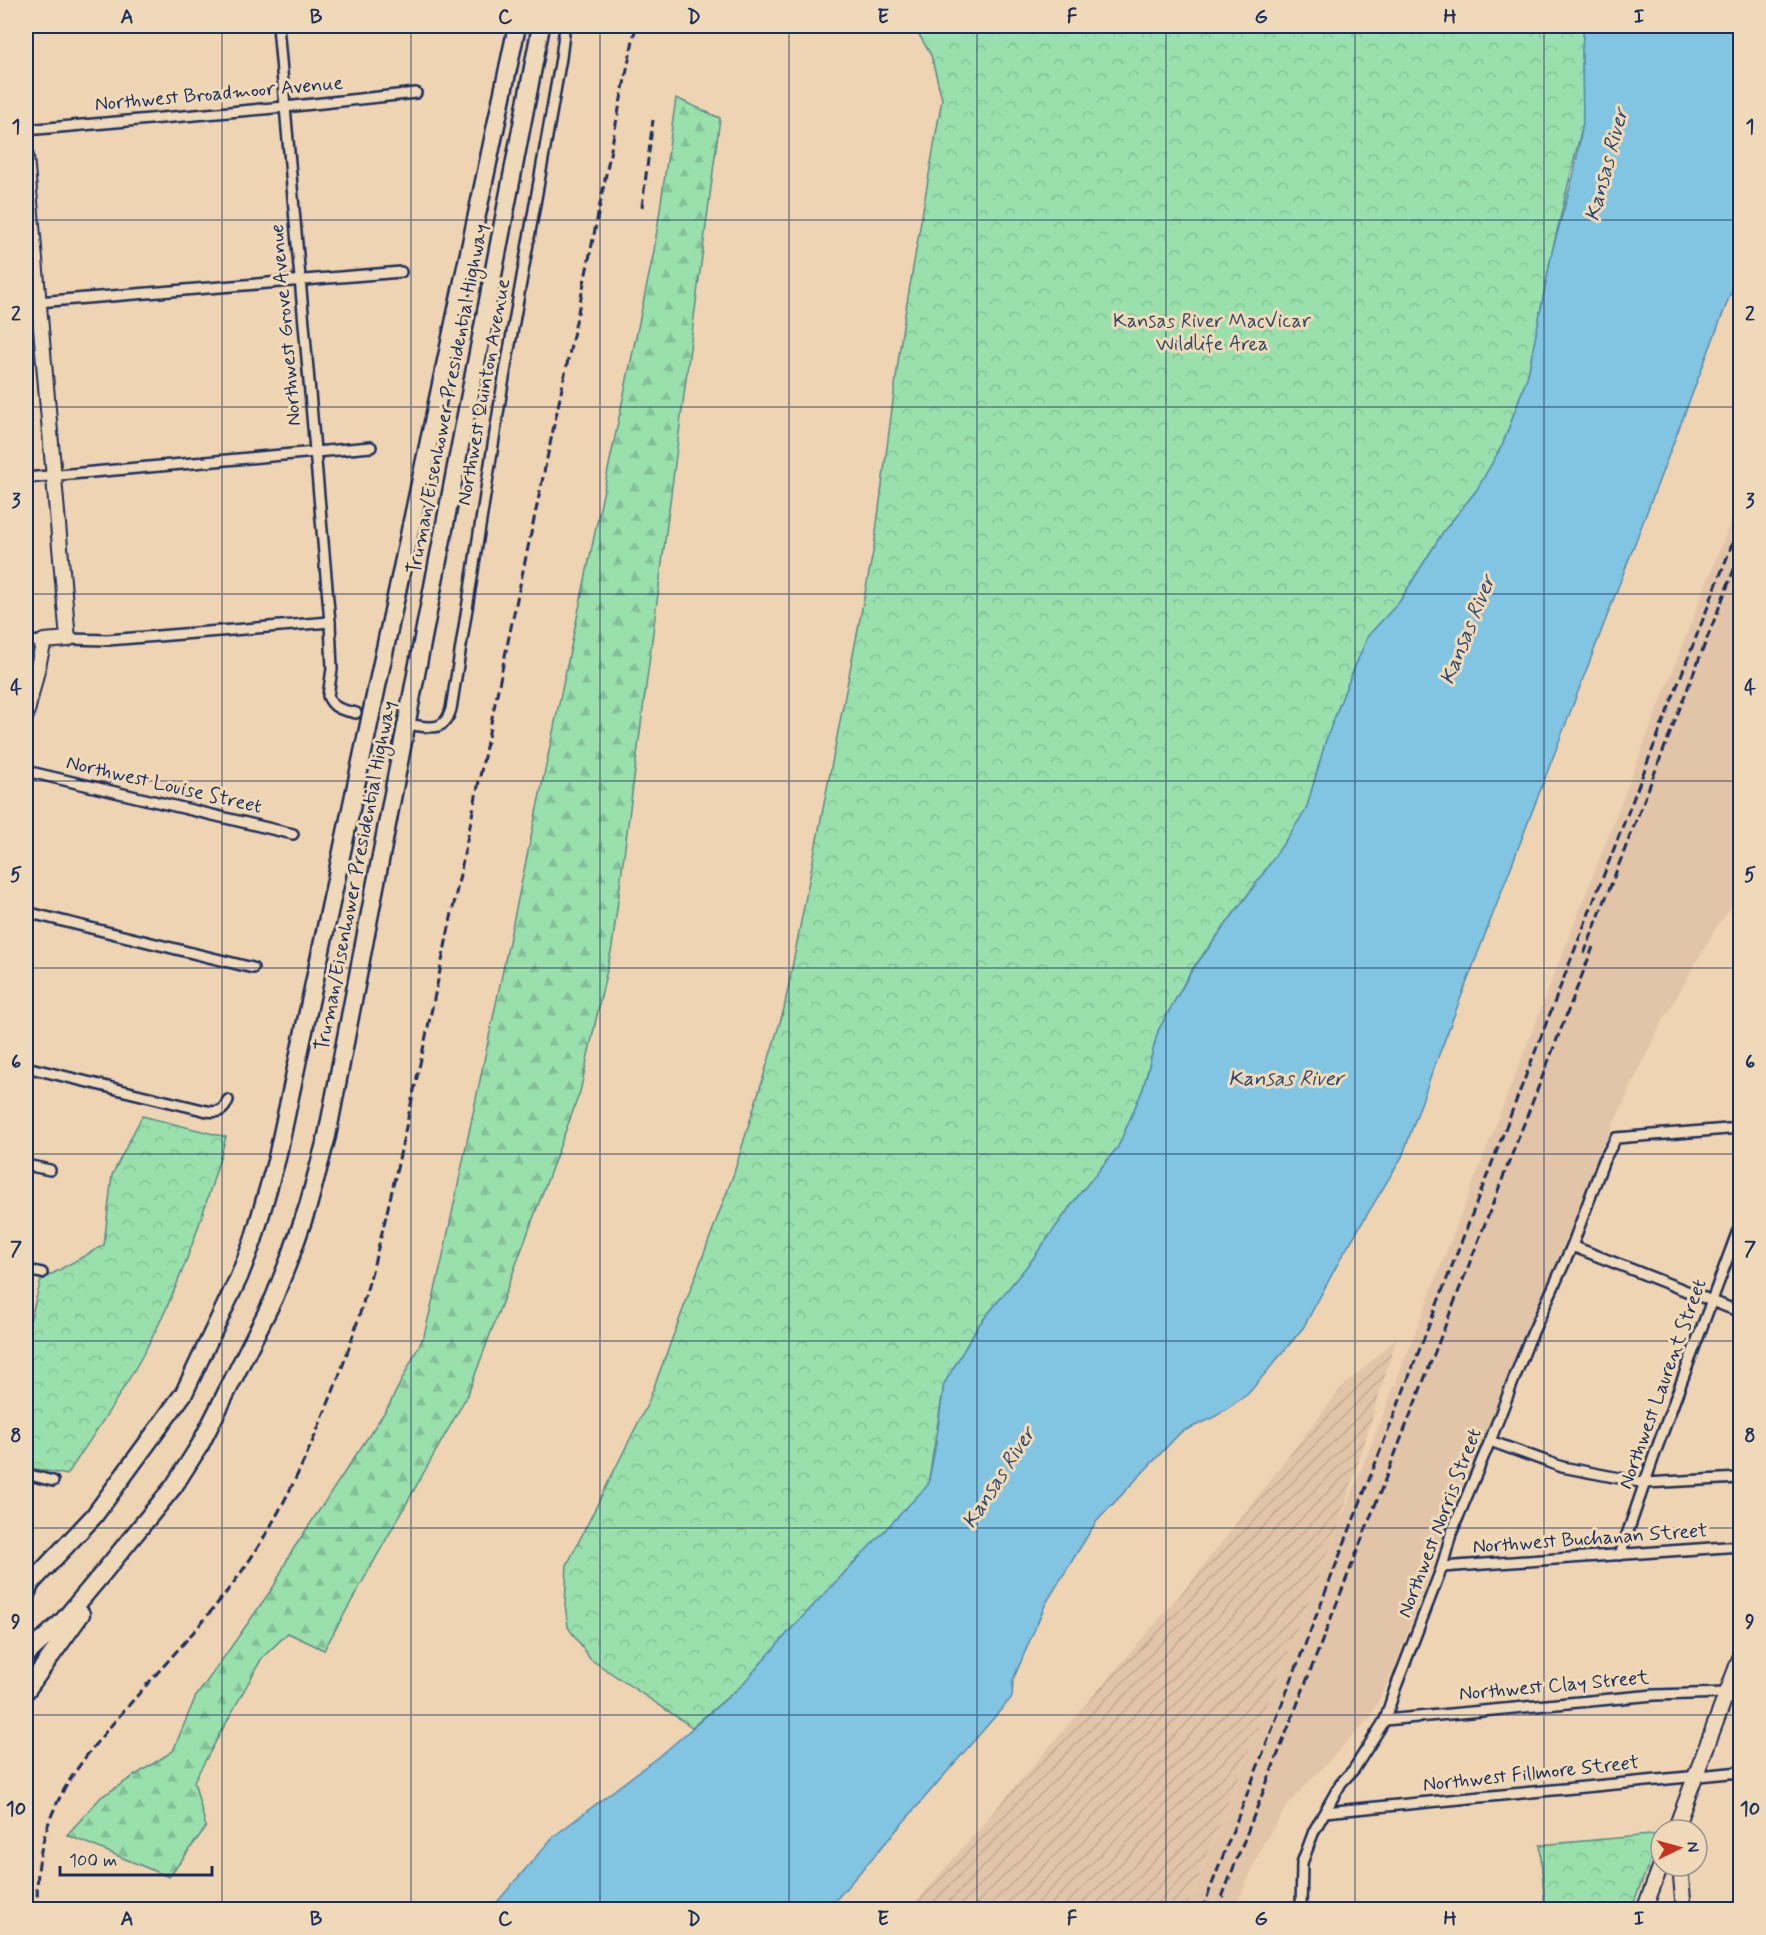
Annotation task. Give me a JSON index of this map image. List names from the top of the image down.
{
  "streets": {
    "highway": ["Truman/Eisenhower Presidential Highway"],
    "street": [
      "Northwest Broadmoor Avenue",
      "Northwest Grove Avenue",
      "Northwest Quinton Avenue",
      "Northwest Louise Street",
      "Northwest Laurent Street",
      "Northwest Norris Street",
      "Northwest Buchanan Street",
      "Northwest Clay Street",
      "Northwest Fillmore Street"
    ]
  },
  "crossings": [
    ["Northwest Broadmoor Avenue", "Northwest Grove Avenue"],
    ["Northwest Laurent Street", "Northwest Buchanan Street"],
    ["Northwest Norris Street", "Northwest Buchanan Street"],
    ["Northwest Norris Street", "Northwest Clay Street"],
    ["Northwest Norris Street", "Northwest Fillmore Street"]
  ],
  "water": ["Kansas River"],
  "parks": ["Kansas River MacVicar Wildlife Area"],
  "scale_bar": "100 m",
  "north": "right",
  "grid": {
    "columns": [
      "A",
      "B",
      "C",
      "D",
      "E",
      "F",
      "G",
      "H",
      "I"
    ],
    "rows": [
      "1",
      "2",
      "3",
      "4",
      "5",
      "6",
      "7",
      "8",
      "9",
      "10"
    ]
  }
}
